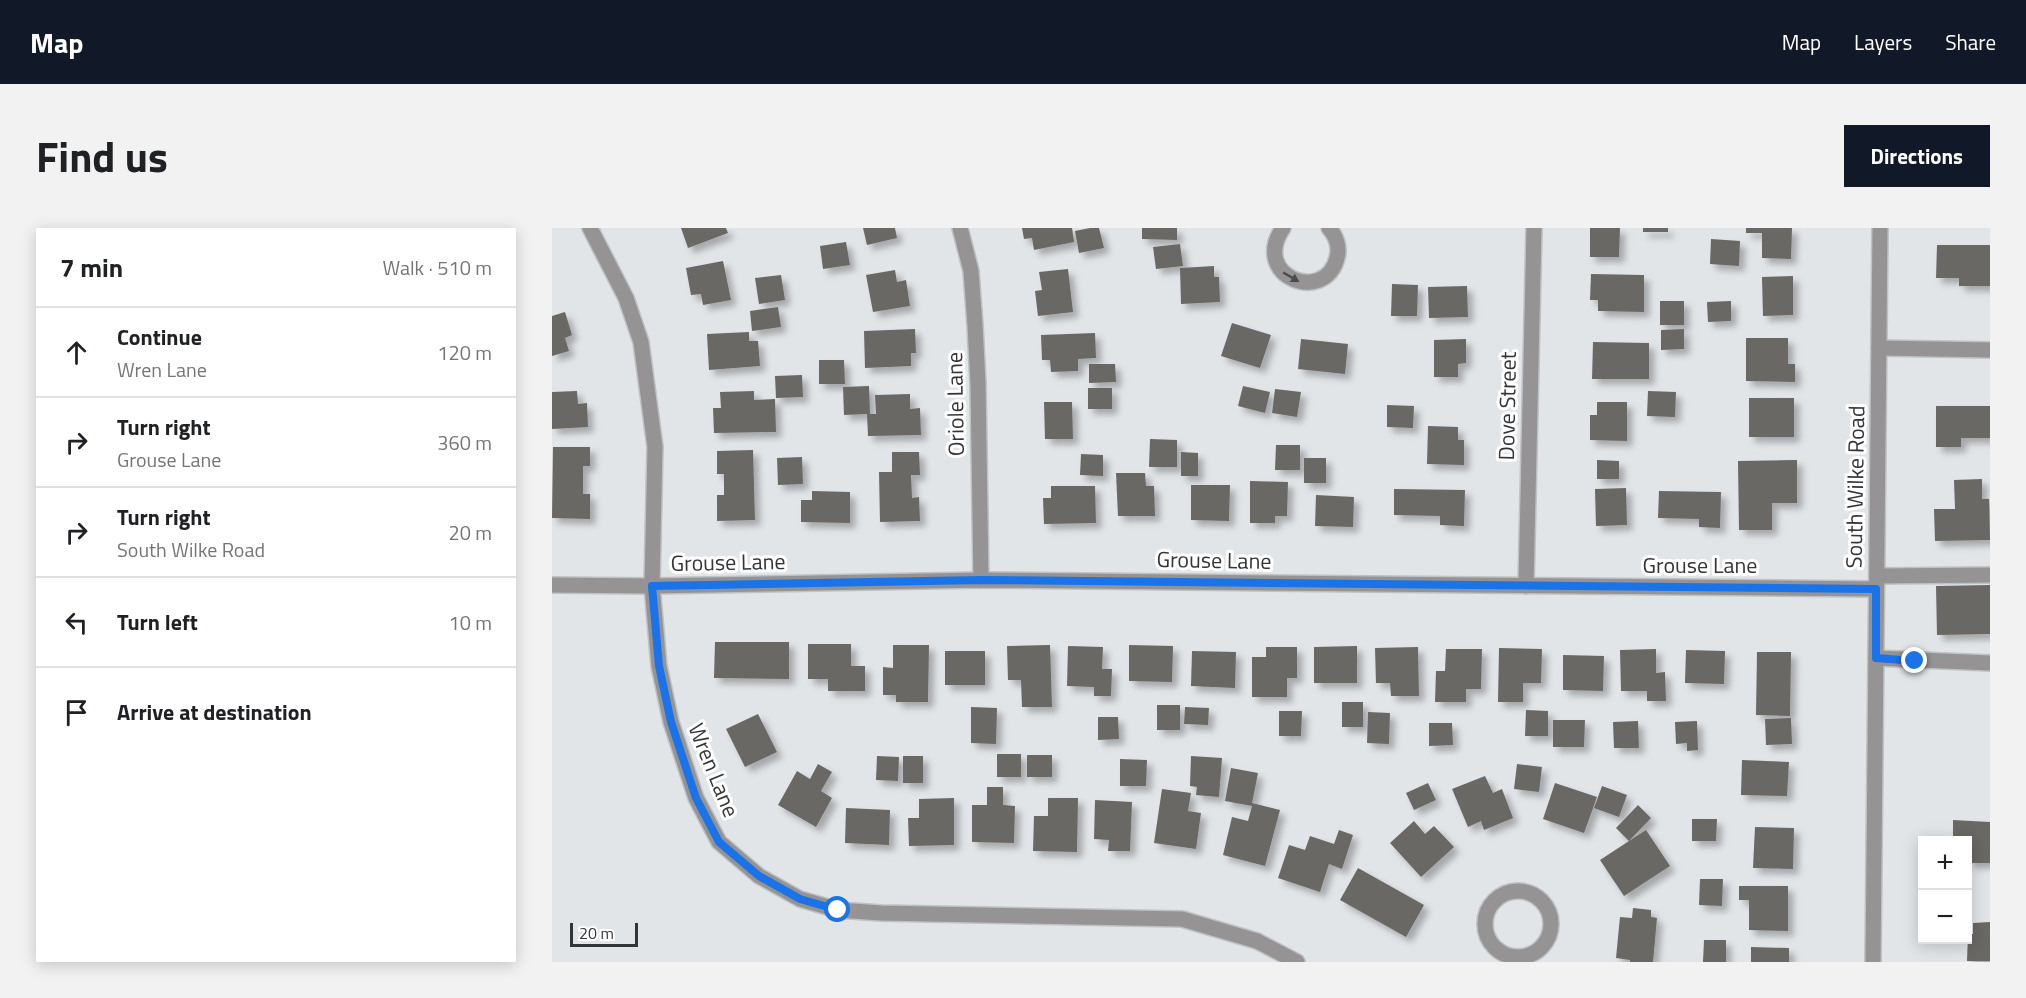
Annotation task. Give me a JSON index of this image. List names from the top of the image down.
{
  "streets": {
    "street": [
      "Oriole Lane",
      "Dove Street",
      "South Wilke Road",
      "Grouse Lane",
      "Wren Lane"
    ]
  },
  "crossings": [
    ["Oriole Lane", "Grouse Lane"],
    ["Dove Street", "Grouse Lane"],
    ["South Wilke Road", "Grouse Lane"],
    ["Grouse Lane", "Wren Lane"]
  ],
  "scale_bar": "20 m",
  "page": {
    "header": "Map",
    "nav": ["Map", "Layers", "Share"],
    "title": "Find us",
    "buttons": "Directions",
    "heading": ["7 min", "Walk · 510 m"],
    "list": [
      ["Continue", "Wren Lane", "120 m"],
      ["Turn right", "Grouse Lane", "360 m"],
      ["Turn right", "South Wilke Road", "20 m"],
      ["Turn left", "10 m"],
      "Arrive at destination"
    ],
    "map_buttons": ["+", "−"],
    "scale": "20 m"
  }
}
